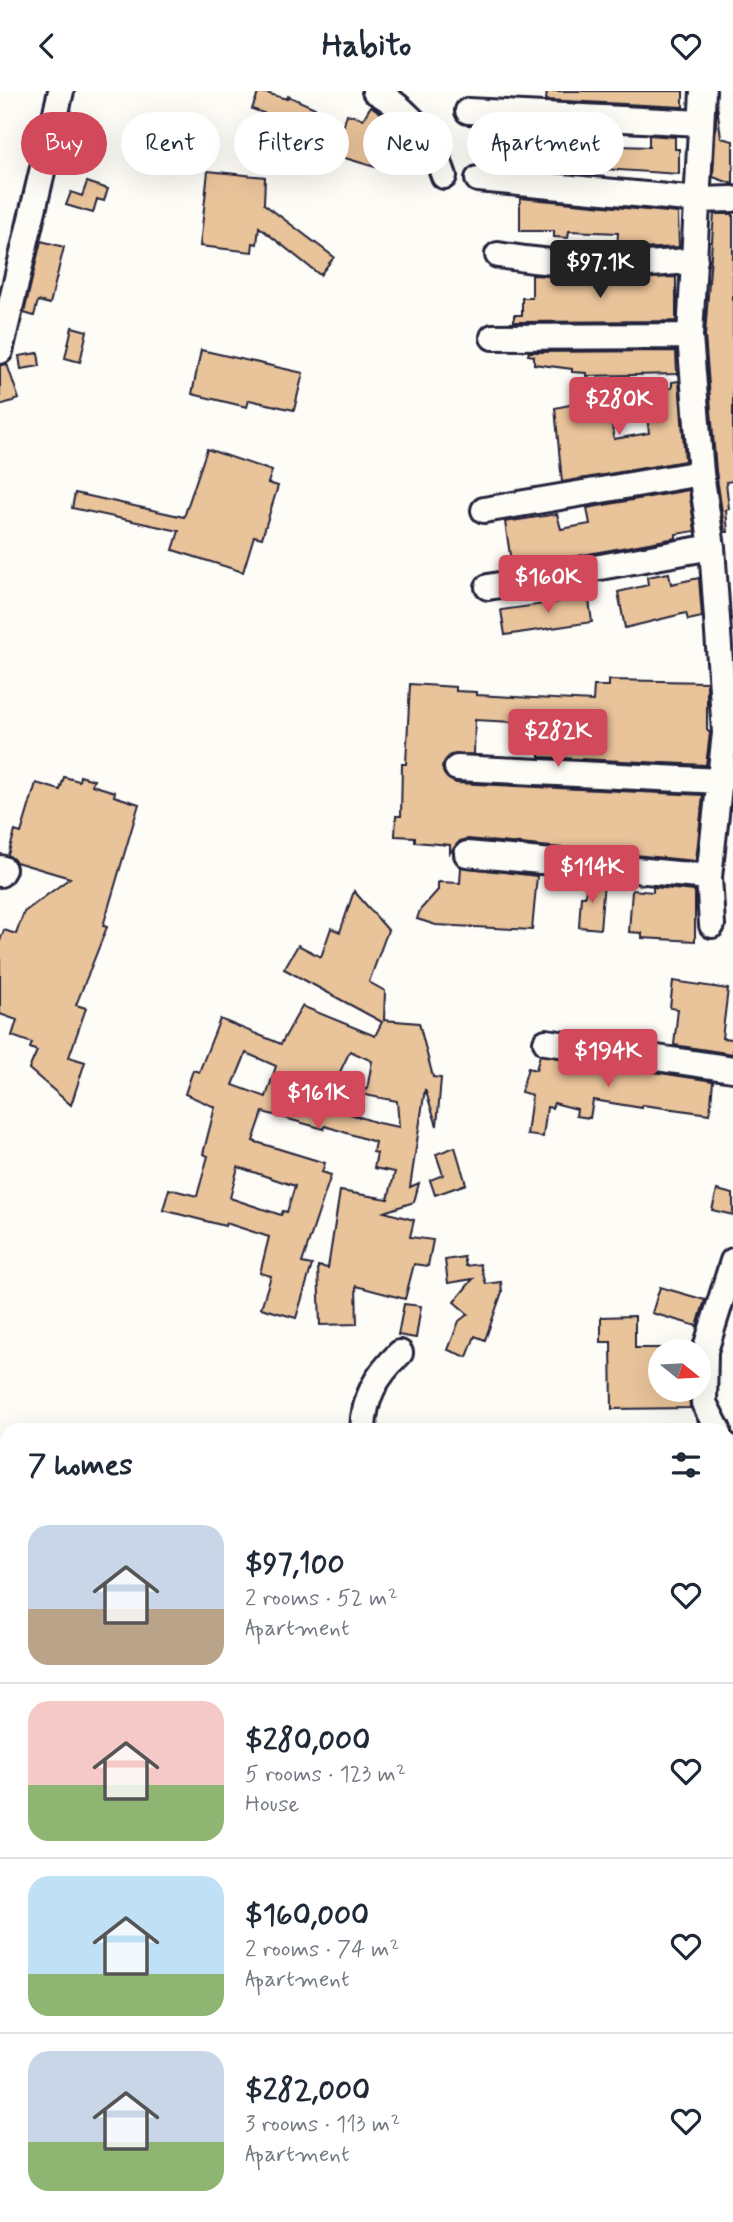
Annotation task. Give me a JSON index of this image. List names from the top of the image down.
{
  "north": "right",
  "page": {
    "header": "Habito",
    "chip": [
      "Buy",
      "Rent",
      "Filters",
      "New",
      "Apartment"
    ],
    "price": [
      "$97.1K",
      "$280K",
      "$160K",
      "$282K",
      "$114K",
      "$194K",
      "$161K"
    ],
    "heading": "7 homes",
    "list": [
      {
        "name": "$97,100",
        "note": "2 rooms · 52 m² · Apartment"
      },
      {
        "name": "$280,000",
        "note": "5 rooms · 123 m² · House"
      },
      {
        "name": "$160,000",
        "note": "2 rooms · 74 m² · Apartment"
      },
      {
        "name": "$282,000",
        "note": "3 rooms · 113 m² · Apartment"
      }
    ]
  }
}
